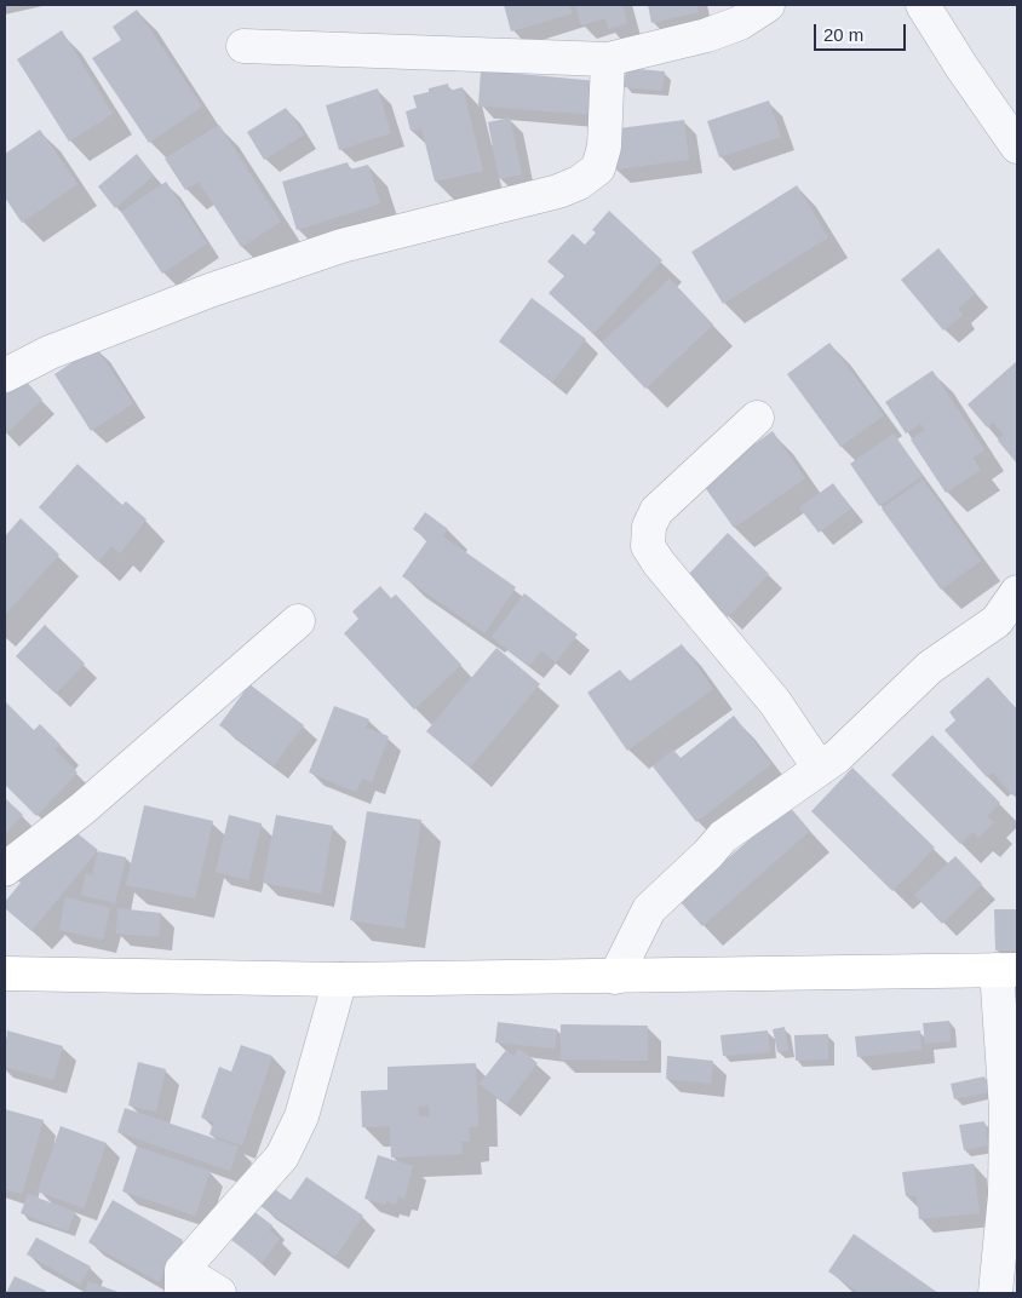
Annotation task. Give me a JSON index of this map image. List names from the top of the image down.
{
  "scale_bar": "20 m"
}
